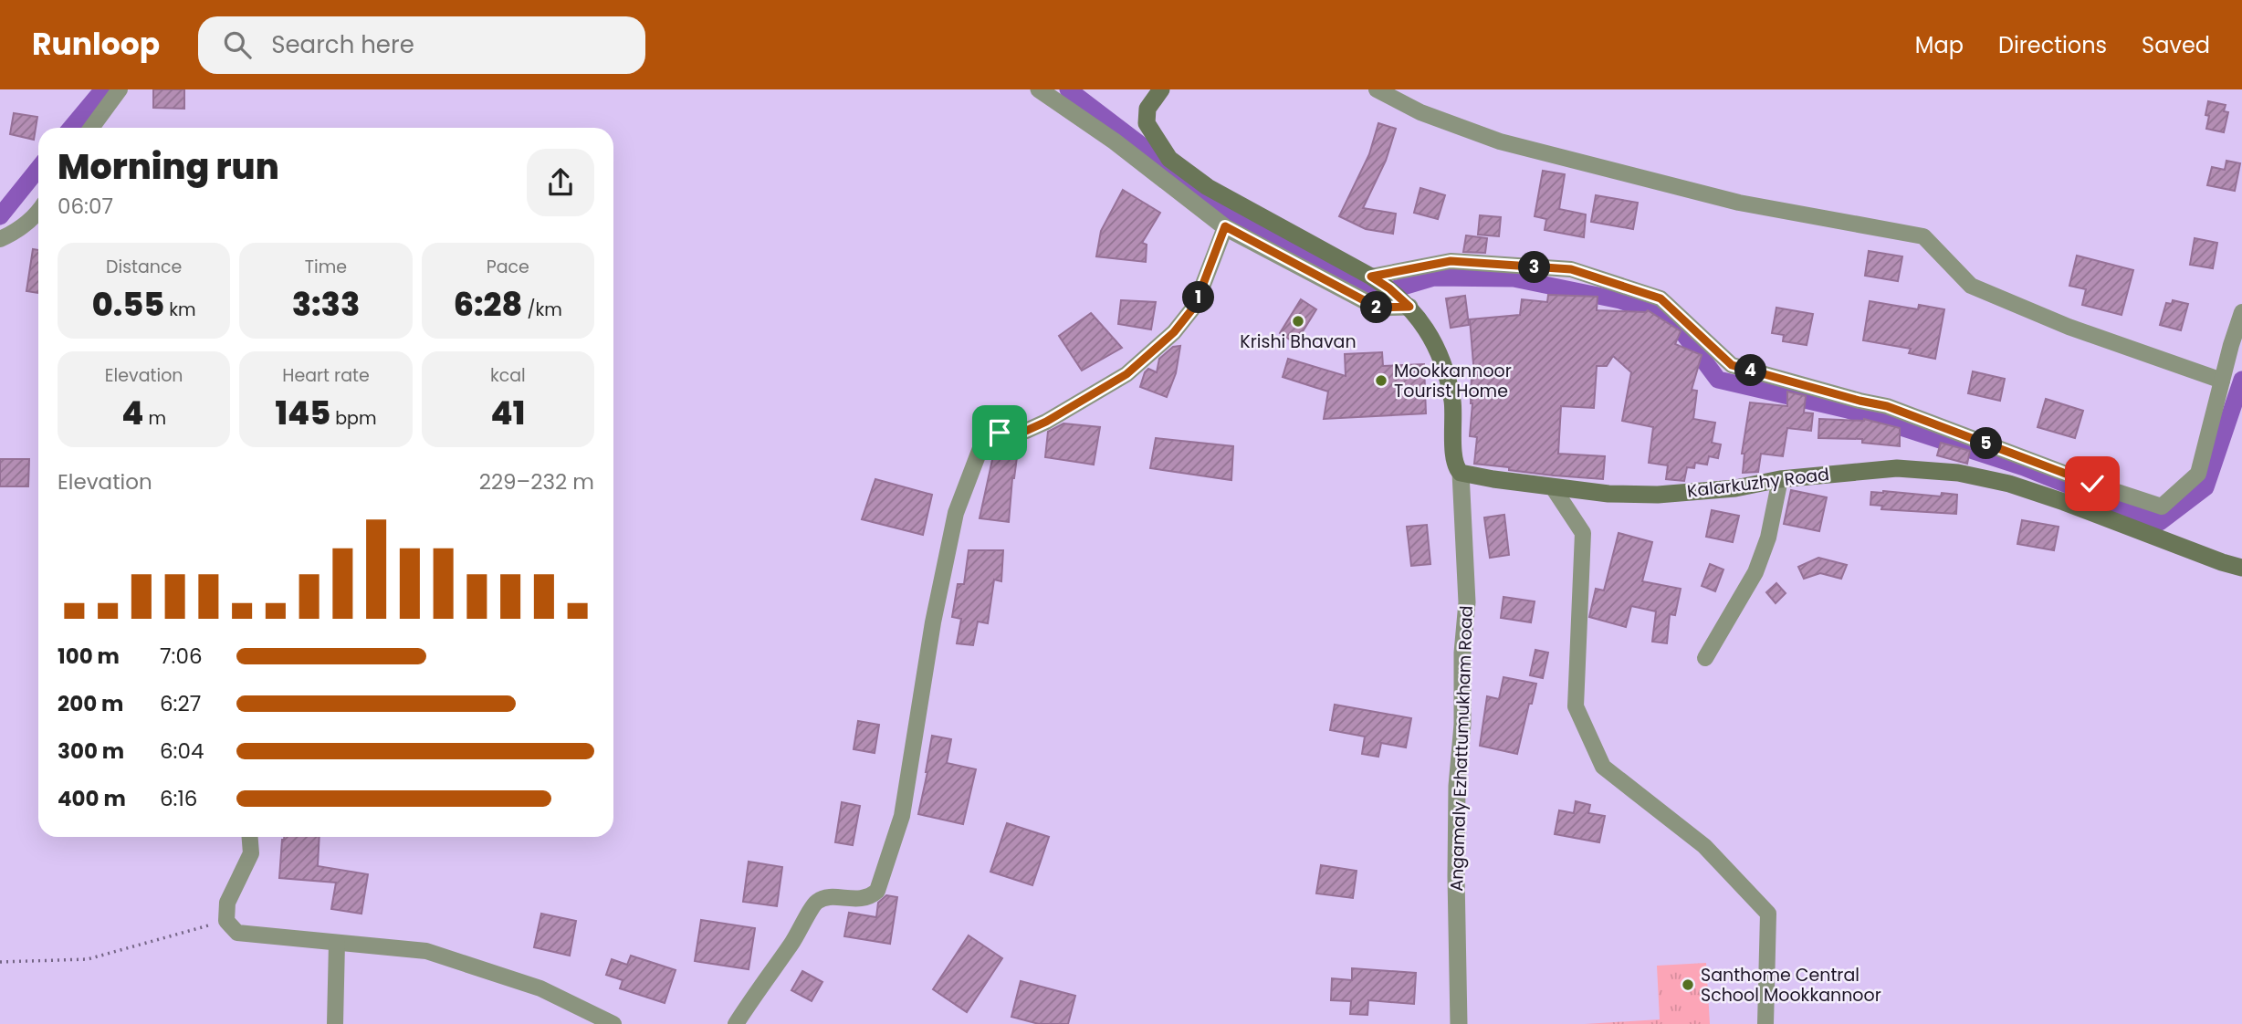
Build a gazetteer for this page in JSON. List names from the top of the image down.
{
  "streets": {
    "main road": ["Kalarkuzhy Road"],
    "street": ["Angamaly Ezhattumukham Road"]
  },
  "crossings": [
    ["Kalarkuzhy Road", "Angamaly Ezhattumukham Road"]
  ],
  "places": ["Krishi Bhavan", "Mookkannoor Tourist Home", "Santhome Central School Mookkannoor"],
  "page": {
    "header": "Runloop",
    "search": "Search here",
    "nav": ["Map", "Directions", "Saved"],
    "heading": ["Morning run", "06:07"],
    "stats": [
      ["Distance", "0.55 km"],
      ["Time", "3:33"],
      ["Pace", "6:28 /km"],
      ["Elevation", "4 m"],
      ["Heart rate", "145 bpm"],
      ["kcal", "41"]
    ],
    "pins": [
      "3",
      "1",
      "2",
      "4",
      "5"
    ],
    "chart": ["Elevation", "229–232 m"],
    "list": [
      {
        "name": "100 m",
        "note": "7:06"
      },
      {
        "name": "200 m",
        "note": "6:27"
      },
      {
        "name": "300 m",
        "note": "6:04"
      },
      {
        "name": "400 m",
        "note": "6:16"
      }
    ]
  }
}
